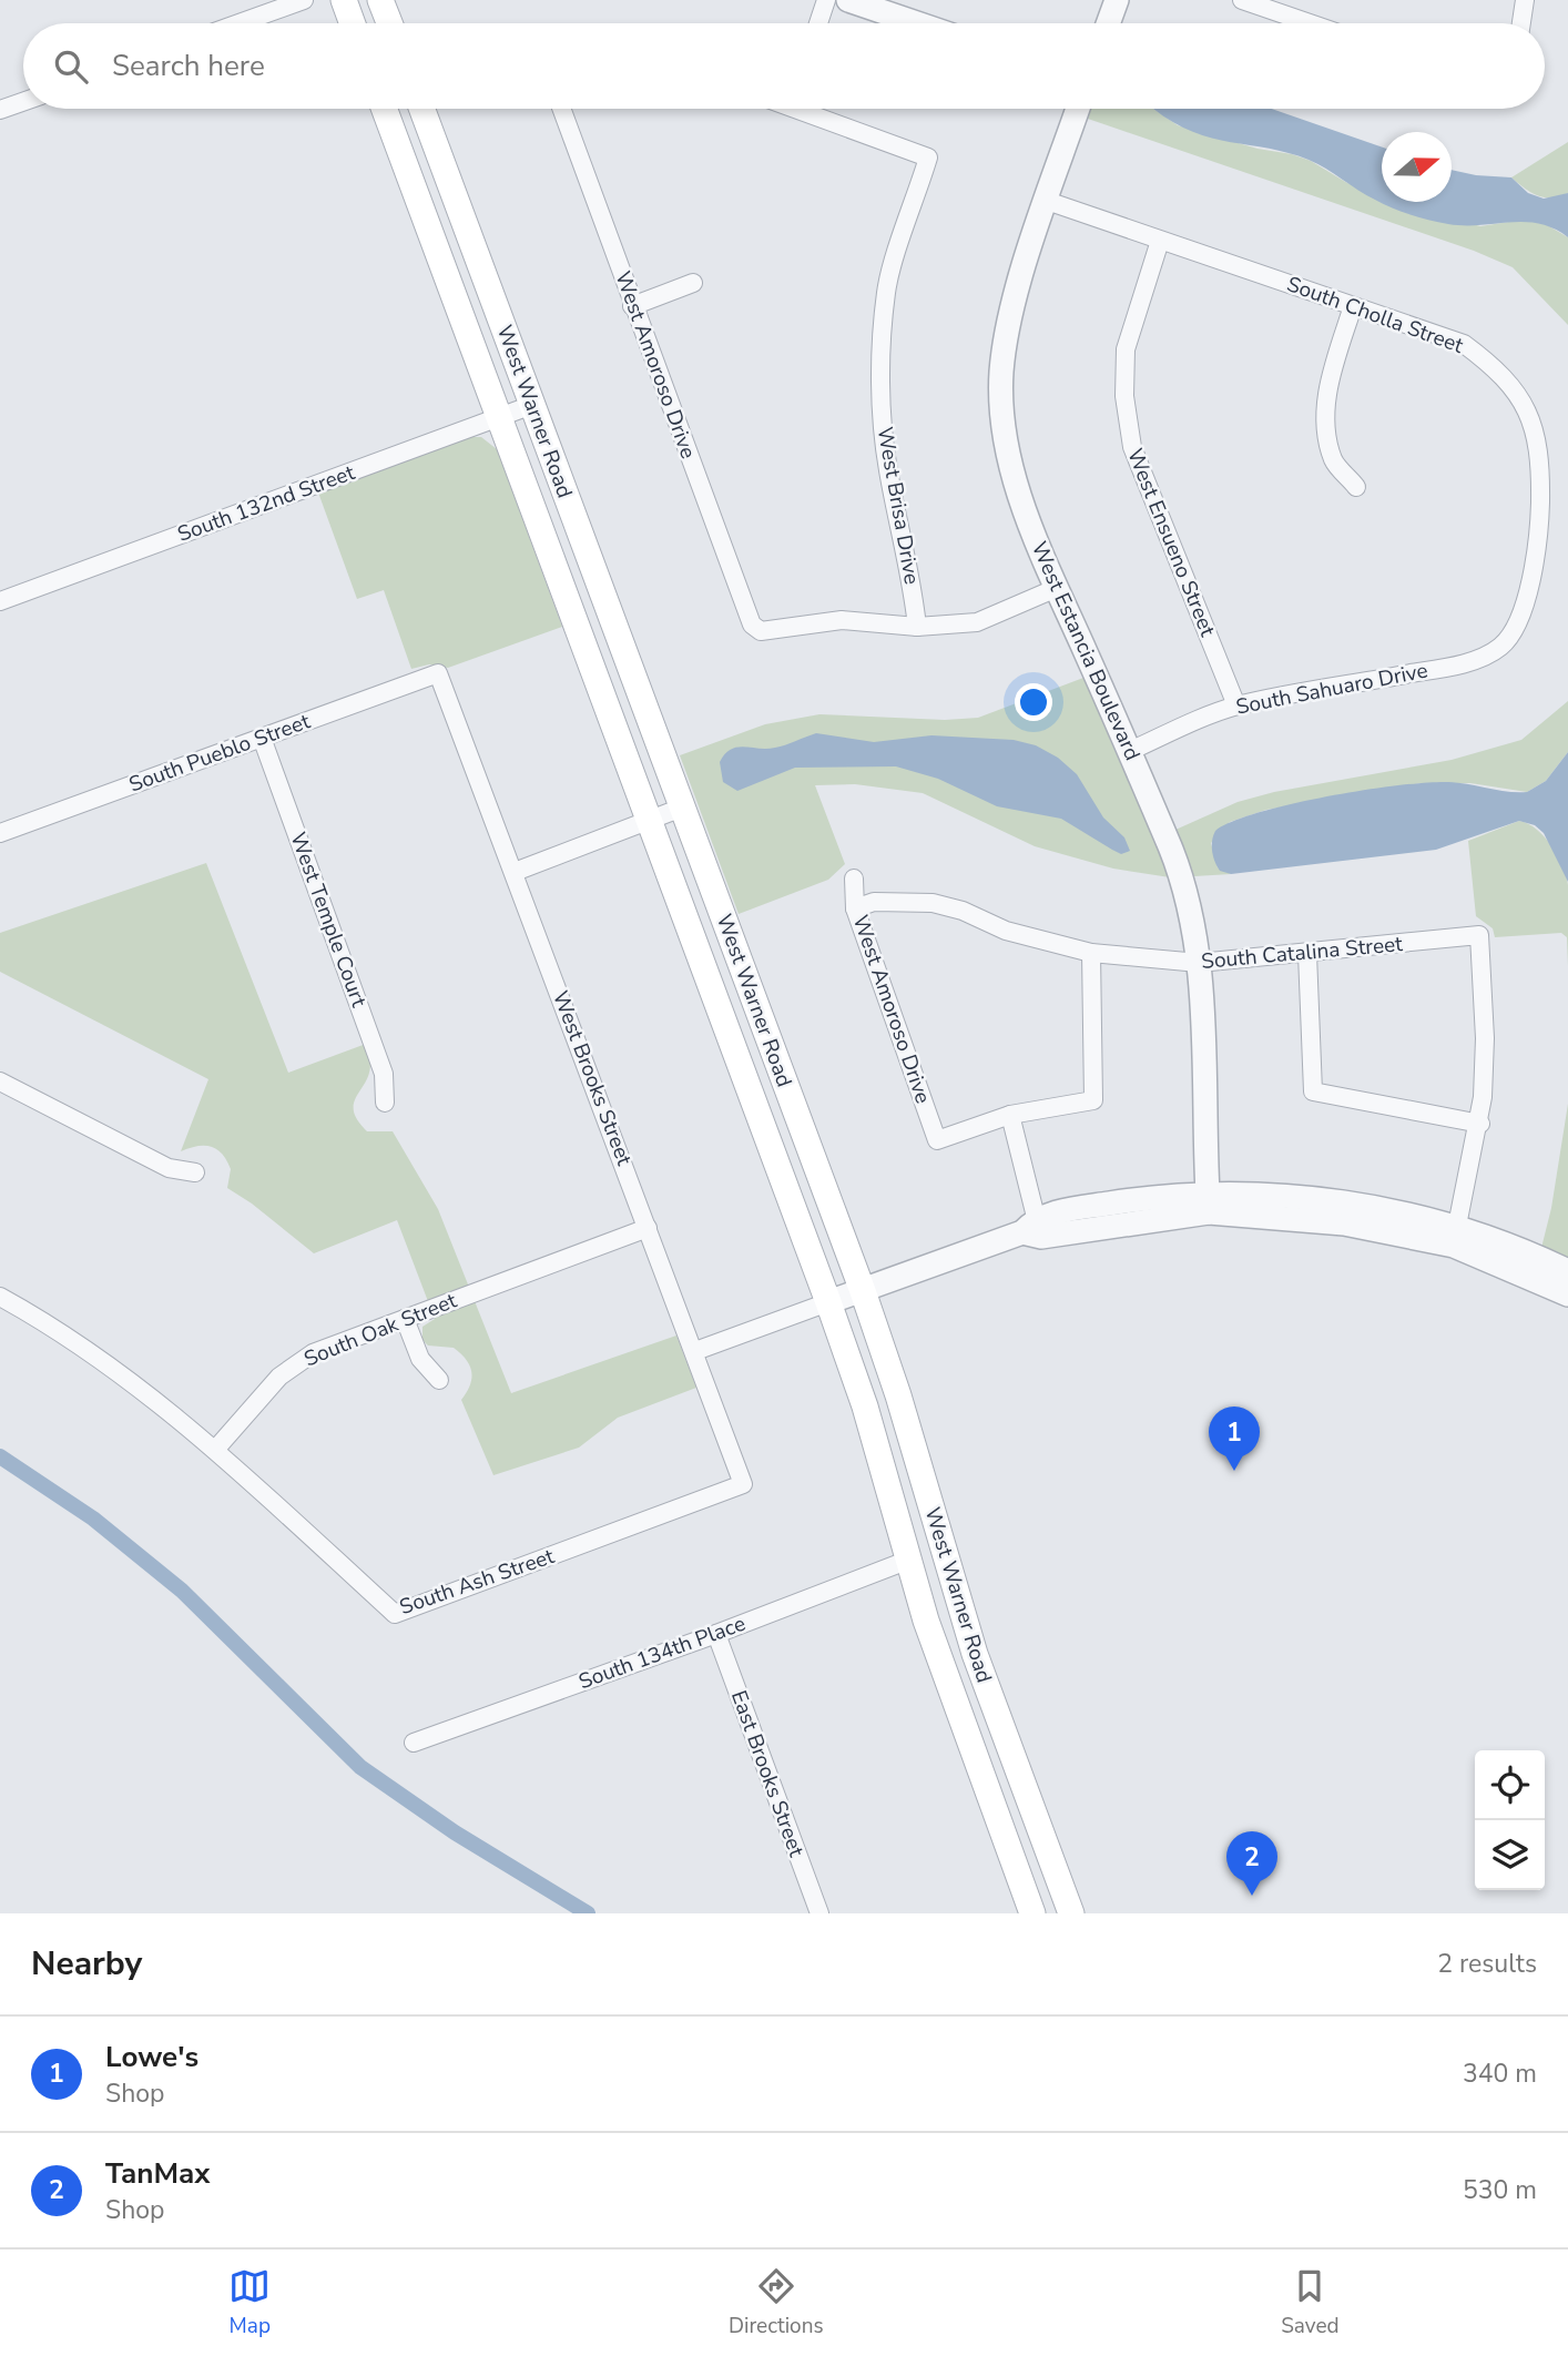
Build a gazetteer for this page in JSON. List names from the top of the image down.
{
  "streets": {
    "main road": ["West Warner Road"],
    "street": [
      "South Cholla Street",
      "West Amoroso Drive",
      "South 132nd Street",
      "West Brisa Drive",
      "West Ensueno Street",
      "West Estancia Boulevard",
      "South Sahuaro Drive",
      "South Pueblo Street",
      "West Temple Court",
      "South Catalina Street",
      "West Brooks Street",
      "South Oak Street",
      "South Ash Street",
      "South 134th Place",
      "East Brooks Street"
    ]
  },
  "crossings": [
    ["South Cholla Street", "West Ensueno Street"],
    ["South Cholla Street", "West Estancia Boulevard"],
    ["South Cholla Street", "South Sahuaro Drive"],
    ["West Amoroso Drive", "West Brisa Drive"],
    ["West Amoroso Drive", "South Catalina Street"],
    ["West Warner Road", "South 132nd Street"],
    ["West Warner Road", "South 134th Place"],
    ["West Ensueno Street", "South Sahuaro Drive"],
    ["West Estancia Boulevard", "South Sahuaro Drive"],
    ["West Estancia Boulevard", "South Catalina Street"],
    ["South Pueblo Street", "West Temple Court"],
    ["South Pueblo Street", "West Brooks Street"],
    ["West Brooks Street", "South Oak Street"],
    ["West Brooks Street", "South Ash Street"],
    ["South Oak Street", "South Ash Street"],
    ["South 134th Place", "East Brooks Street"]
  ],
  "north": "right",
  "page": {
    "search": "Search here",
    "pins": ["1", "2"],
    "heading": ["Nearby", "2 results"],
    "list": [
      {
        "mark": "1",
        "name": "Lowe's",
        "note": "Shop",
        "value": "340 m"
      },
      {
        "mark": "2",
        "name": "TanMax",
        "note": "Shop",
        "value": "530 m"
      }
    ],
    "nav": ["Map", "Directions", "Saved"]
  }
}
